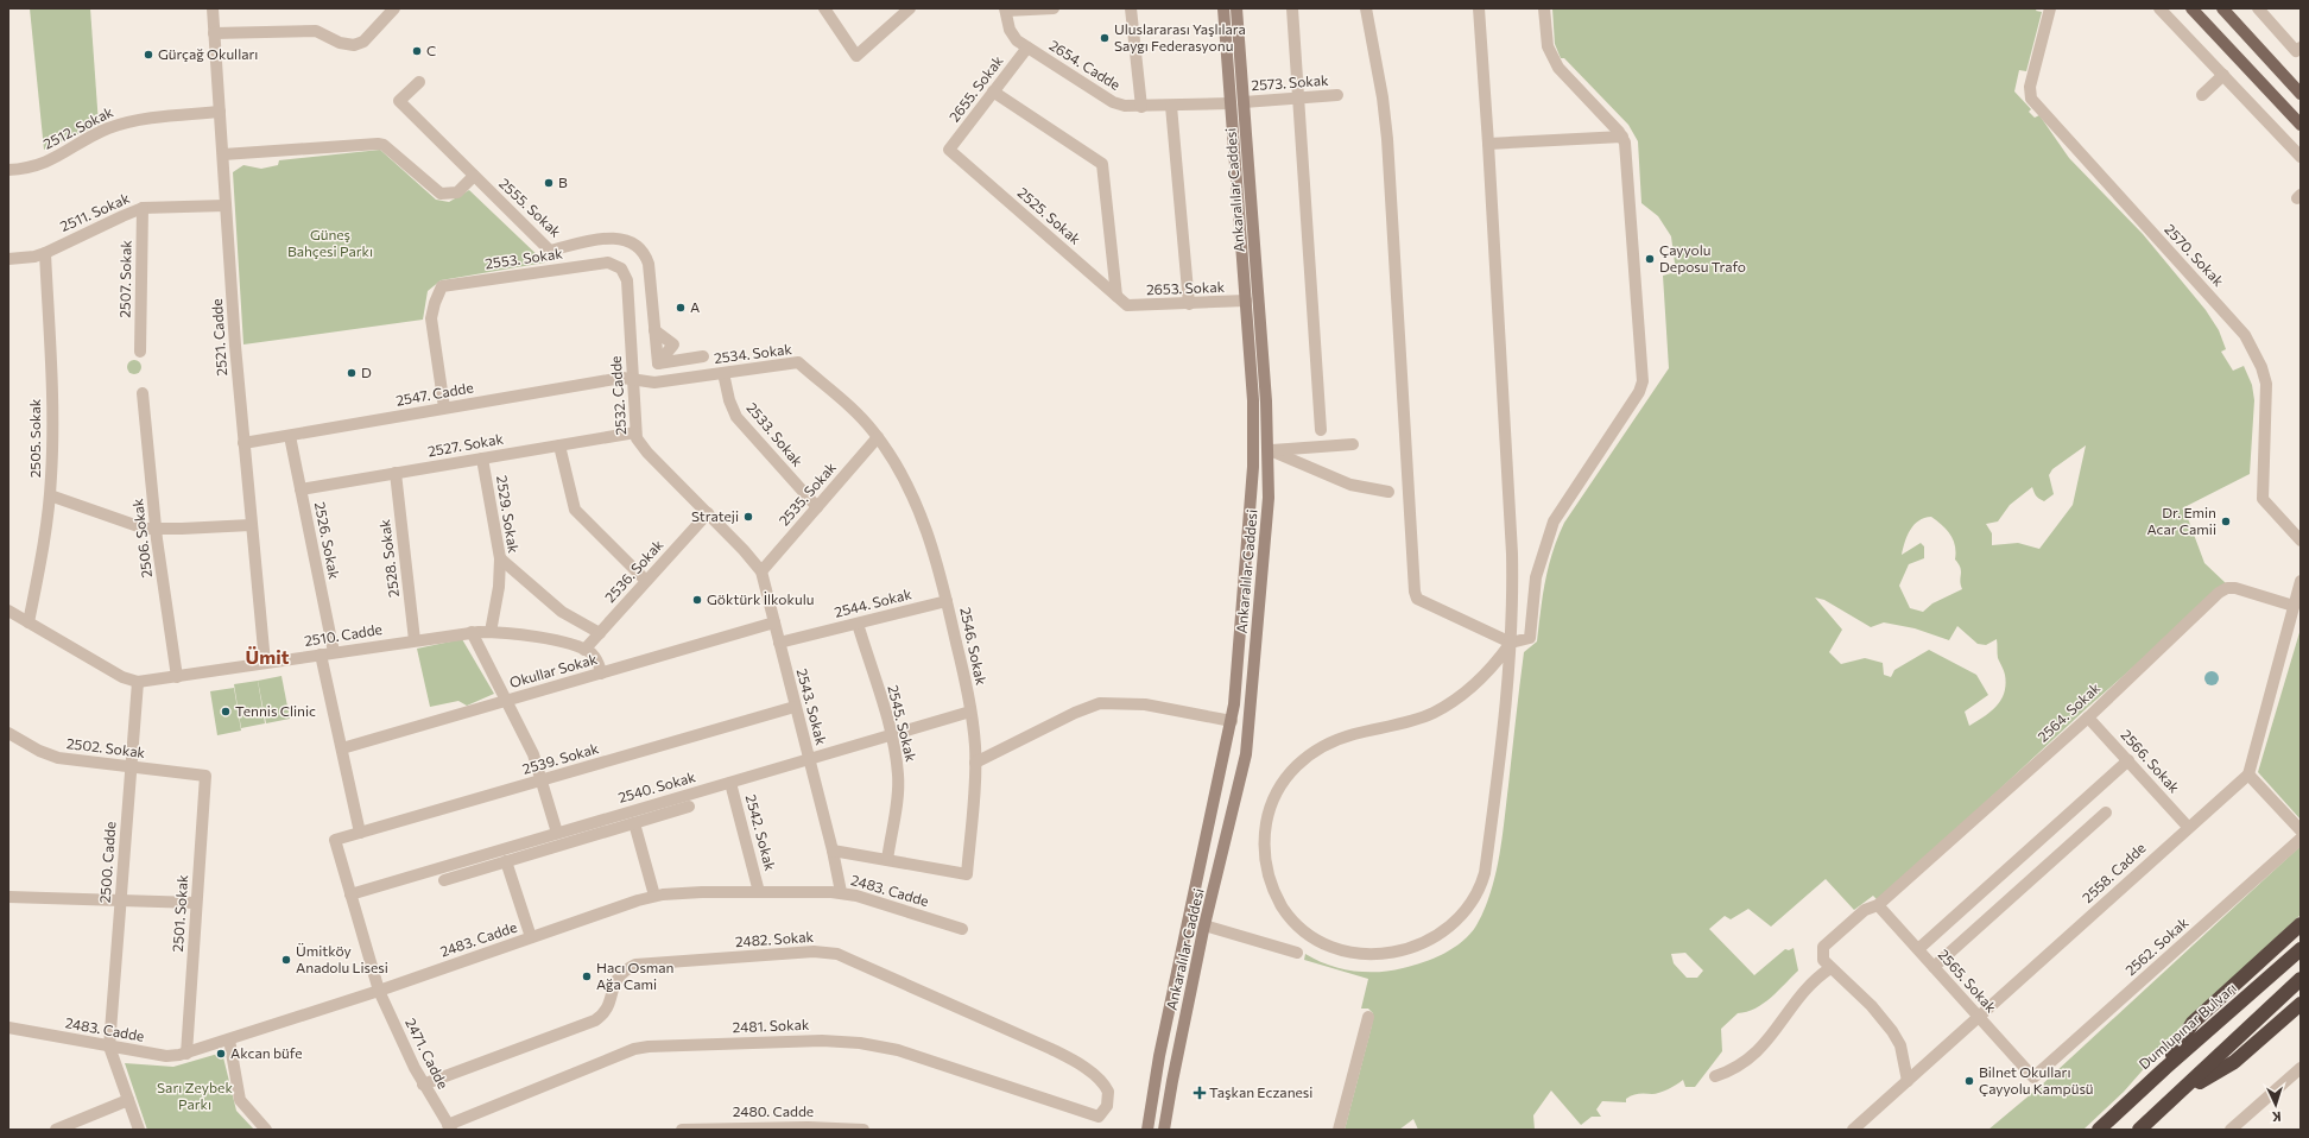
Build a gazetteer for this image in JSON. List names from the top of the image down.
{
  "streets": {
    "highway": ["Dumlupınar Bulvarı"],
    "main road": ["Ankaralılar Caddesi"],
    "street": [
      "2654. Cadde",
      "2573. Sokak",
      "2655. Sokak",
      "2512. Sokak",
      "2555. Sokak",
      "2511. Sokak",
      "2525. Sokak",
      "2570. Sokak",
      "2553. Sokak",
      "2507. Sokak",
      "2653. Sokak",
      "2521. Cadde",
      "2534. Sokak",
      "2547. Cadde",
      "2532. Cadde",
      "2533. Sokak",
      "2505. Sokak",
      "2527. Sokak",
      "2535. Sokak",
      "2529. Sokak",
      "2506. Sokak",
      "2526. Sokak",
      "2528. Sokak",
      "2536. Sokak",
      "2544. Sokak",
      "2510. Cadde",
      "2546. Sokak",
      "Okullar Sokak",
      "2543. Sokak",
      "2564. Sokak",
      "2545. Sokak",
      "2502. Sokak",
      "2539. Sokak",
      "2566. Sokak",
      "2540. Sokak",
      "2542. Sokak",
      "2500. Cadde",
      "2558. Cadde",
      "2483. Cadde",
      "2501. Sokak",
      "2482. Sokak",
      "2562. Sokak",
      "2565. Sokak",
      "2481. Sokak",
      "2471. Cadde",
      "2480. Cadde"
    ]
  },
  "crossings": [
    ["2654. Cadde", "2655. Sokak"],
    ["2654. Cadde", "Ankaralılar Caddesi"],
    ["2573. Sokak", "Ankaralılar Caddesi"],
    ["2655. Sokak", "2525. Sokak"],
    ["2512. Sokak", "2521. Cadde"],
    ["Ankaralılar Caddesi", "2653. Sokak"],
    ["2511. Sokak", "2507. Sokak"],
    ["2511. Sokak", "2521. Cadde"],
    ["2511. Sokak", "2505. Sokak"],
    ["2525. Sokak", "2653. Sokak"],
    ["2553. Sokak", "2547. Cadde"],
    ["2553. Sokak", "2532. Cadde"],
    ["2521. Cadde", "2547. Cadde"],
    ["2521. Cadde", "2510. Cadde"],
    ["2534. Sokak", "2547. Cadde"],
    ["2534. Sokak", "2532. Cadde"],
    ["2534. Sokak", "2533. Sokak"],
    ["2534. Sokak", "2535. Sokak"],
    ["2534. Sokak", "2546. Sokak"],
    ["2547. Cadde", "2532. Cadde"],
    ["2547. Cadde", "2526. Sokak"],
    ["2532. Cadde", "2527. Sokak"],
    ["2532. Cadde", "2535. Sokak"],
    ["2532. Cadde", "2536. Sokak"],
    ["2532. Cadde", "2543. Sokak"],
    ["2533. Sokak", "2535. Sokak"],
    ["2505. Sokak", "2510. Cadde"],
    ["2527. Sokak", "2529. Sokak"],
    ["2527. Sokak", "2526. Sokak"],
    ["2527. Sokak", "2528. Sokak"],
    ["2535. Sokak", "2546. Sokak"],
    ["2535. Sokak", "2543. Sokak"],
    ["2529. Sokak", "2510. Cadde"],
    ["2506. Sokak", "2510. Cadde"],
    ["2526. Sokak", "2510. Cadde"],
    ["2528. Sokak", "2510. Cadde"],
    ["2536. Sokak", "2510. Cadde"],
    ["2544. Sokak", "2546. Sokak"],
    ["2544. Sokak", "2543. Sokak"],
    ["2544. Sokak", "2545. Sokak"],
    ["2510. Cadde", "2500. Cadde"],
    ["2546. Sokak", "2545. Sokak"],
    ["2546. Sokak", "2540. Sokak"],
    ["Okullar Sokak", "2543. Sokak"],
    ["2543. Sokak", "2539. Sokak"],
    ["2543. Sokak", "2540. Sokak"],
    ["2543. Sokak", "2483. Cadde"],
    ["2564. Sokak", "2566. Sokak"],
    ["2564. Sokak", "2565. Sokak"],
    ["2545. Sokak", "2540. Sokak"],
    ["2502. Sokak", "2500. Cadde"],
    ["2502. Sokak", "2501. Sokak"],
    ["2539. Sokak", "2540. Sokak"],
    ["2566. Sokak", "2558. Cadde"],
    ["2540. Sokak", "2542. Sokak"],
    ["2542. Sokak", "2483. Cadde"],
    ["2500. Cadde", "2483. Cadde"],
    ["2558. Cadde", "2565. Sokak"],
    ["2483. Cadde", "2501. Sokak"],
    ["2483. Cadde", "2471. Cadde"],
    ["2482. Sokak", "2481. Sokak"],
    ["2482. Sokak", "2471. Cadde"],
    ["2562. Sokak", "2565. Sokak"],
    ["2481. Sokak", "2471. Cadde"]
  ],
  "districts": ["Ümit"],
  "parks": ["Güneş Bahçesi Parkı", "Sarı Zeybek Parkı"],
  "places": {
    "other": [
      "Uluslararası Yaşlılara Saygı Federasyonu",
      "C",
      "Gürçağ Okulları",
      "B",
      "Çayyolu Deposu Trafo",
      "A",
      "D",
      "Strateji",
      "Dr. Emin Acar Camii",
      "Göktürk İlkokulu",
      "Tennis Clinic",
      "Ümitköy Anadolu Lisesi",
      "Hacı Osman Ağa Cami",
      "Akcan büfe",
      "Bilnet Okulları Çayyolu Kampüsü"
    ],
    "health": ["Taşkan Eczanesi"]
  },
  "north": "bottom"
}
